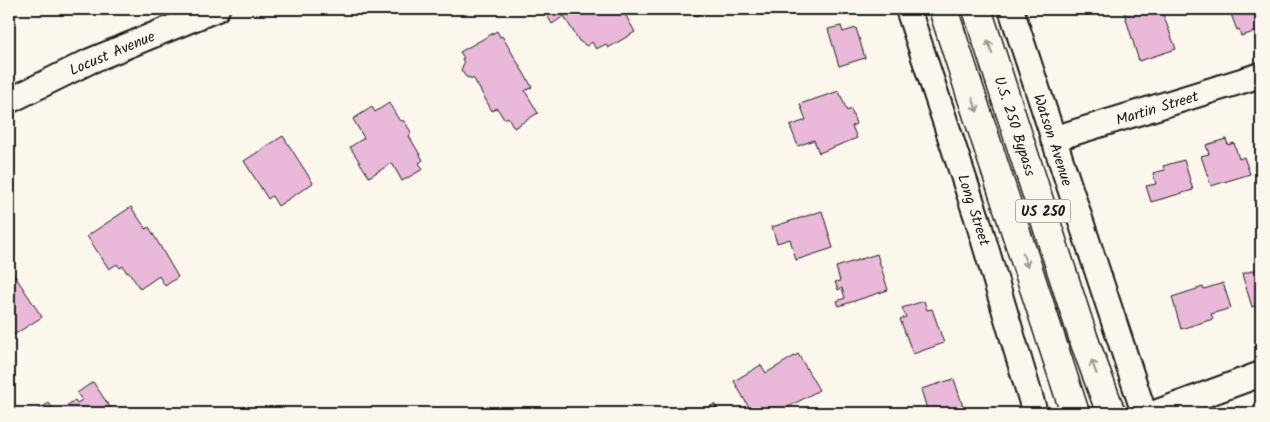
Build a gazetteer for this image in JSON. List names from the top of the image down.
{
  "streets": {
    "highway": ["U.S. 250 Bypass", "US 250"],
    "street": [
      "Locust Avenue",
      "Martin Street",
      "Watson Avenue",
      "Long Street"
    ]
  },
  "crossings": [
    ["Martin Street", "Watson Avenue"]
  ]
}
